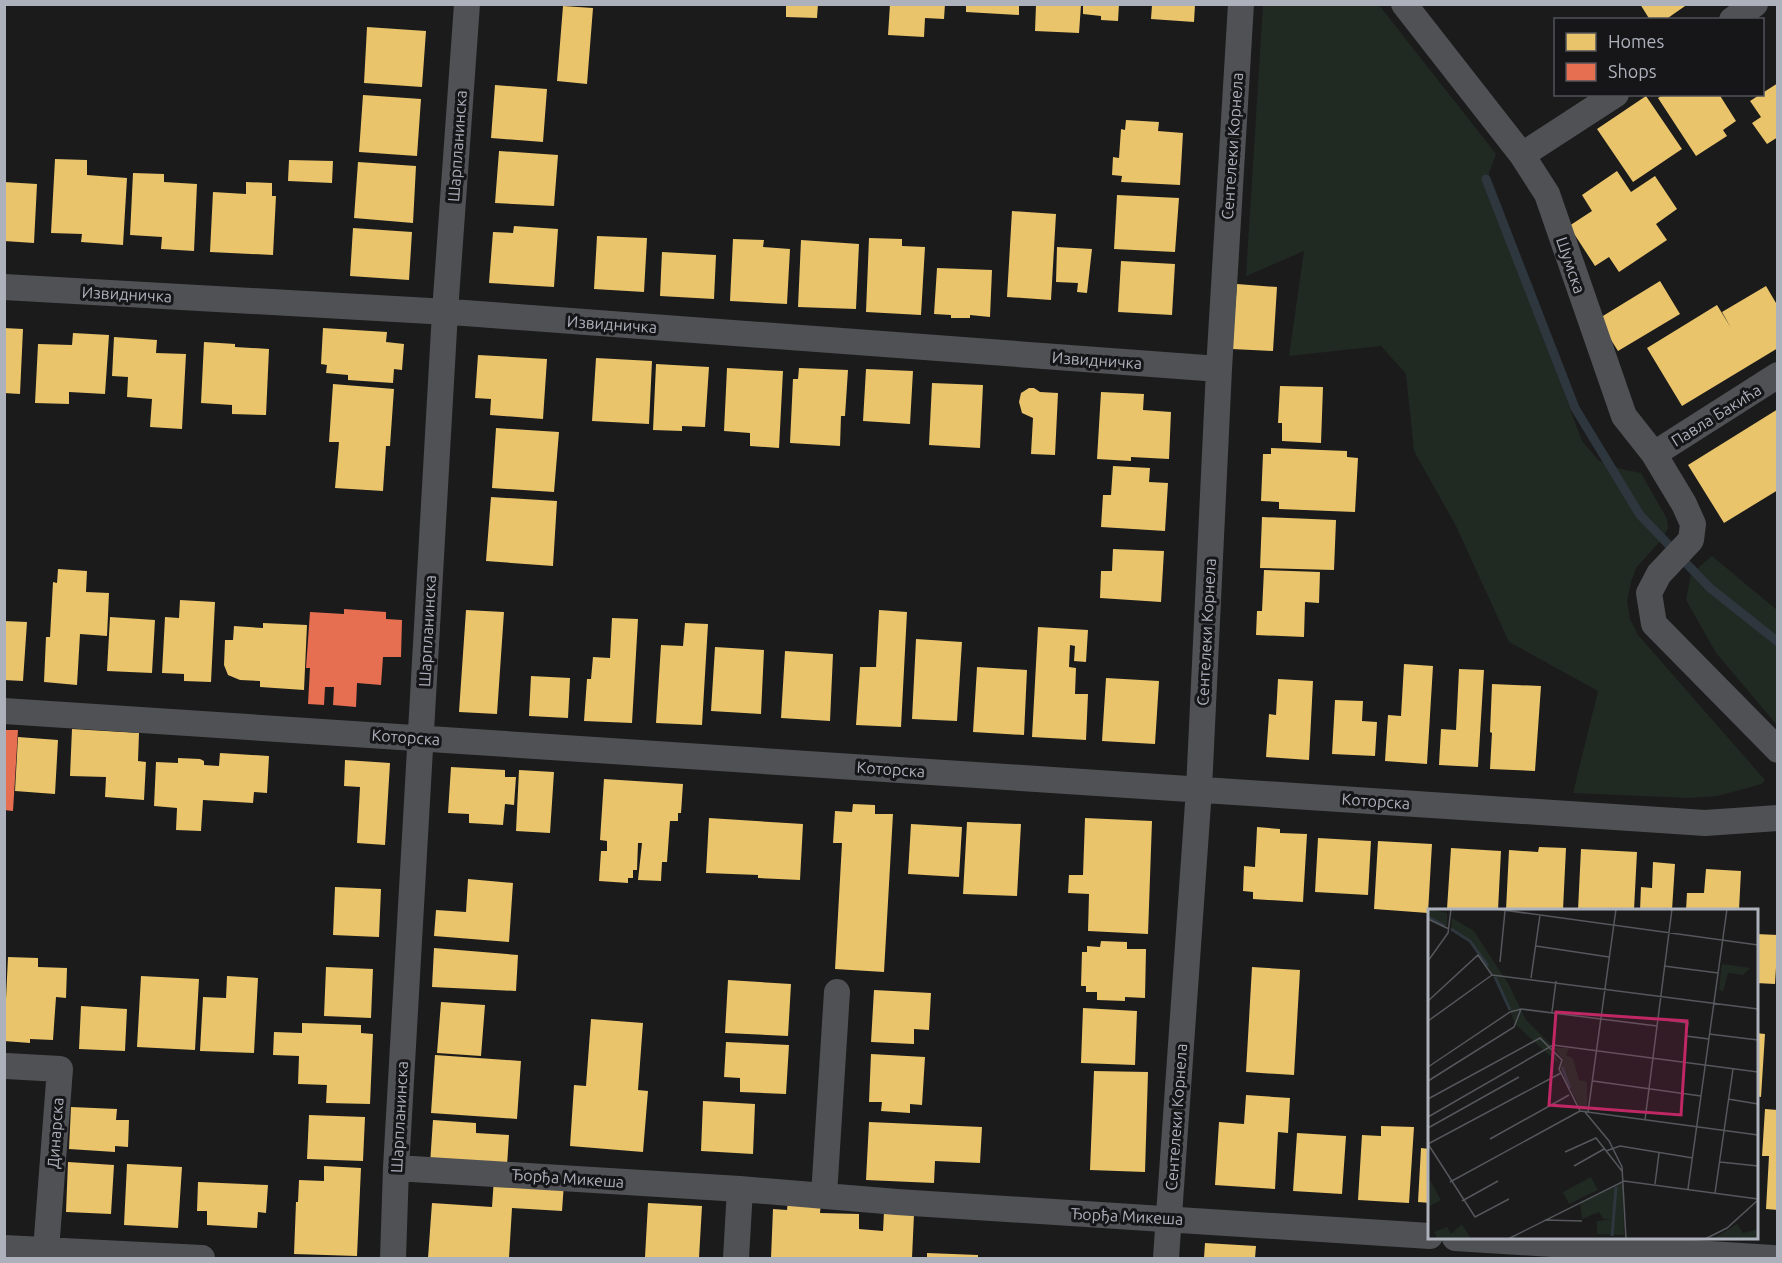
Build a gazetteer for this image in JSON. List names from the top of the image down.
{
  "streets": {
    "street": [
      "Шарпланинска",
      "Сентелеки Корнела",
      "Шумска",
      "Извидничка",
      "Павла Бакића",
      "Которска",
      "Динарска",
      "Ђорђа Микеша"
    ]
  },
  "crossings": [
    ["Шарпланинска", "Извидничка"],
    ["Шарпланинска", "Которска"],
    ["Шарпланинска", "Ђорђа Микеша"],
    ["Сентелеки Корнела", "Извидничка"],
    ["Сентелеки Корнела", "Которска"],
    ["Сентелеки Корнела", "Ђорђа Микеша"],
    ["Шумска", "Павла Бакића"]
  ],
  "legend": ["Homes", "Shops"]
}
